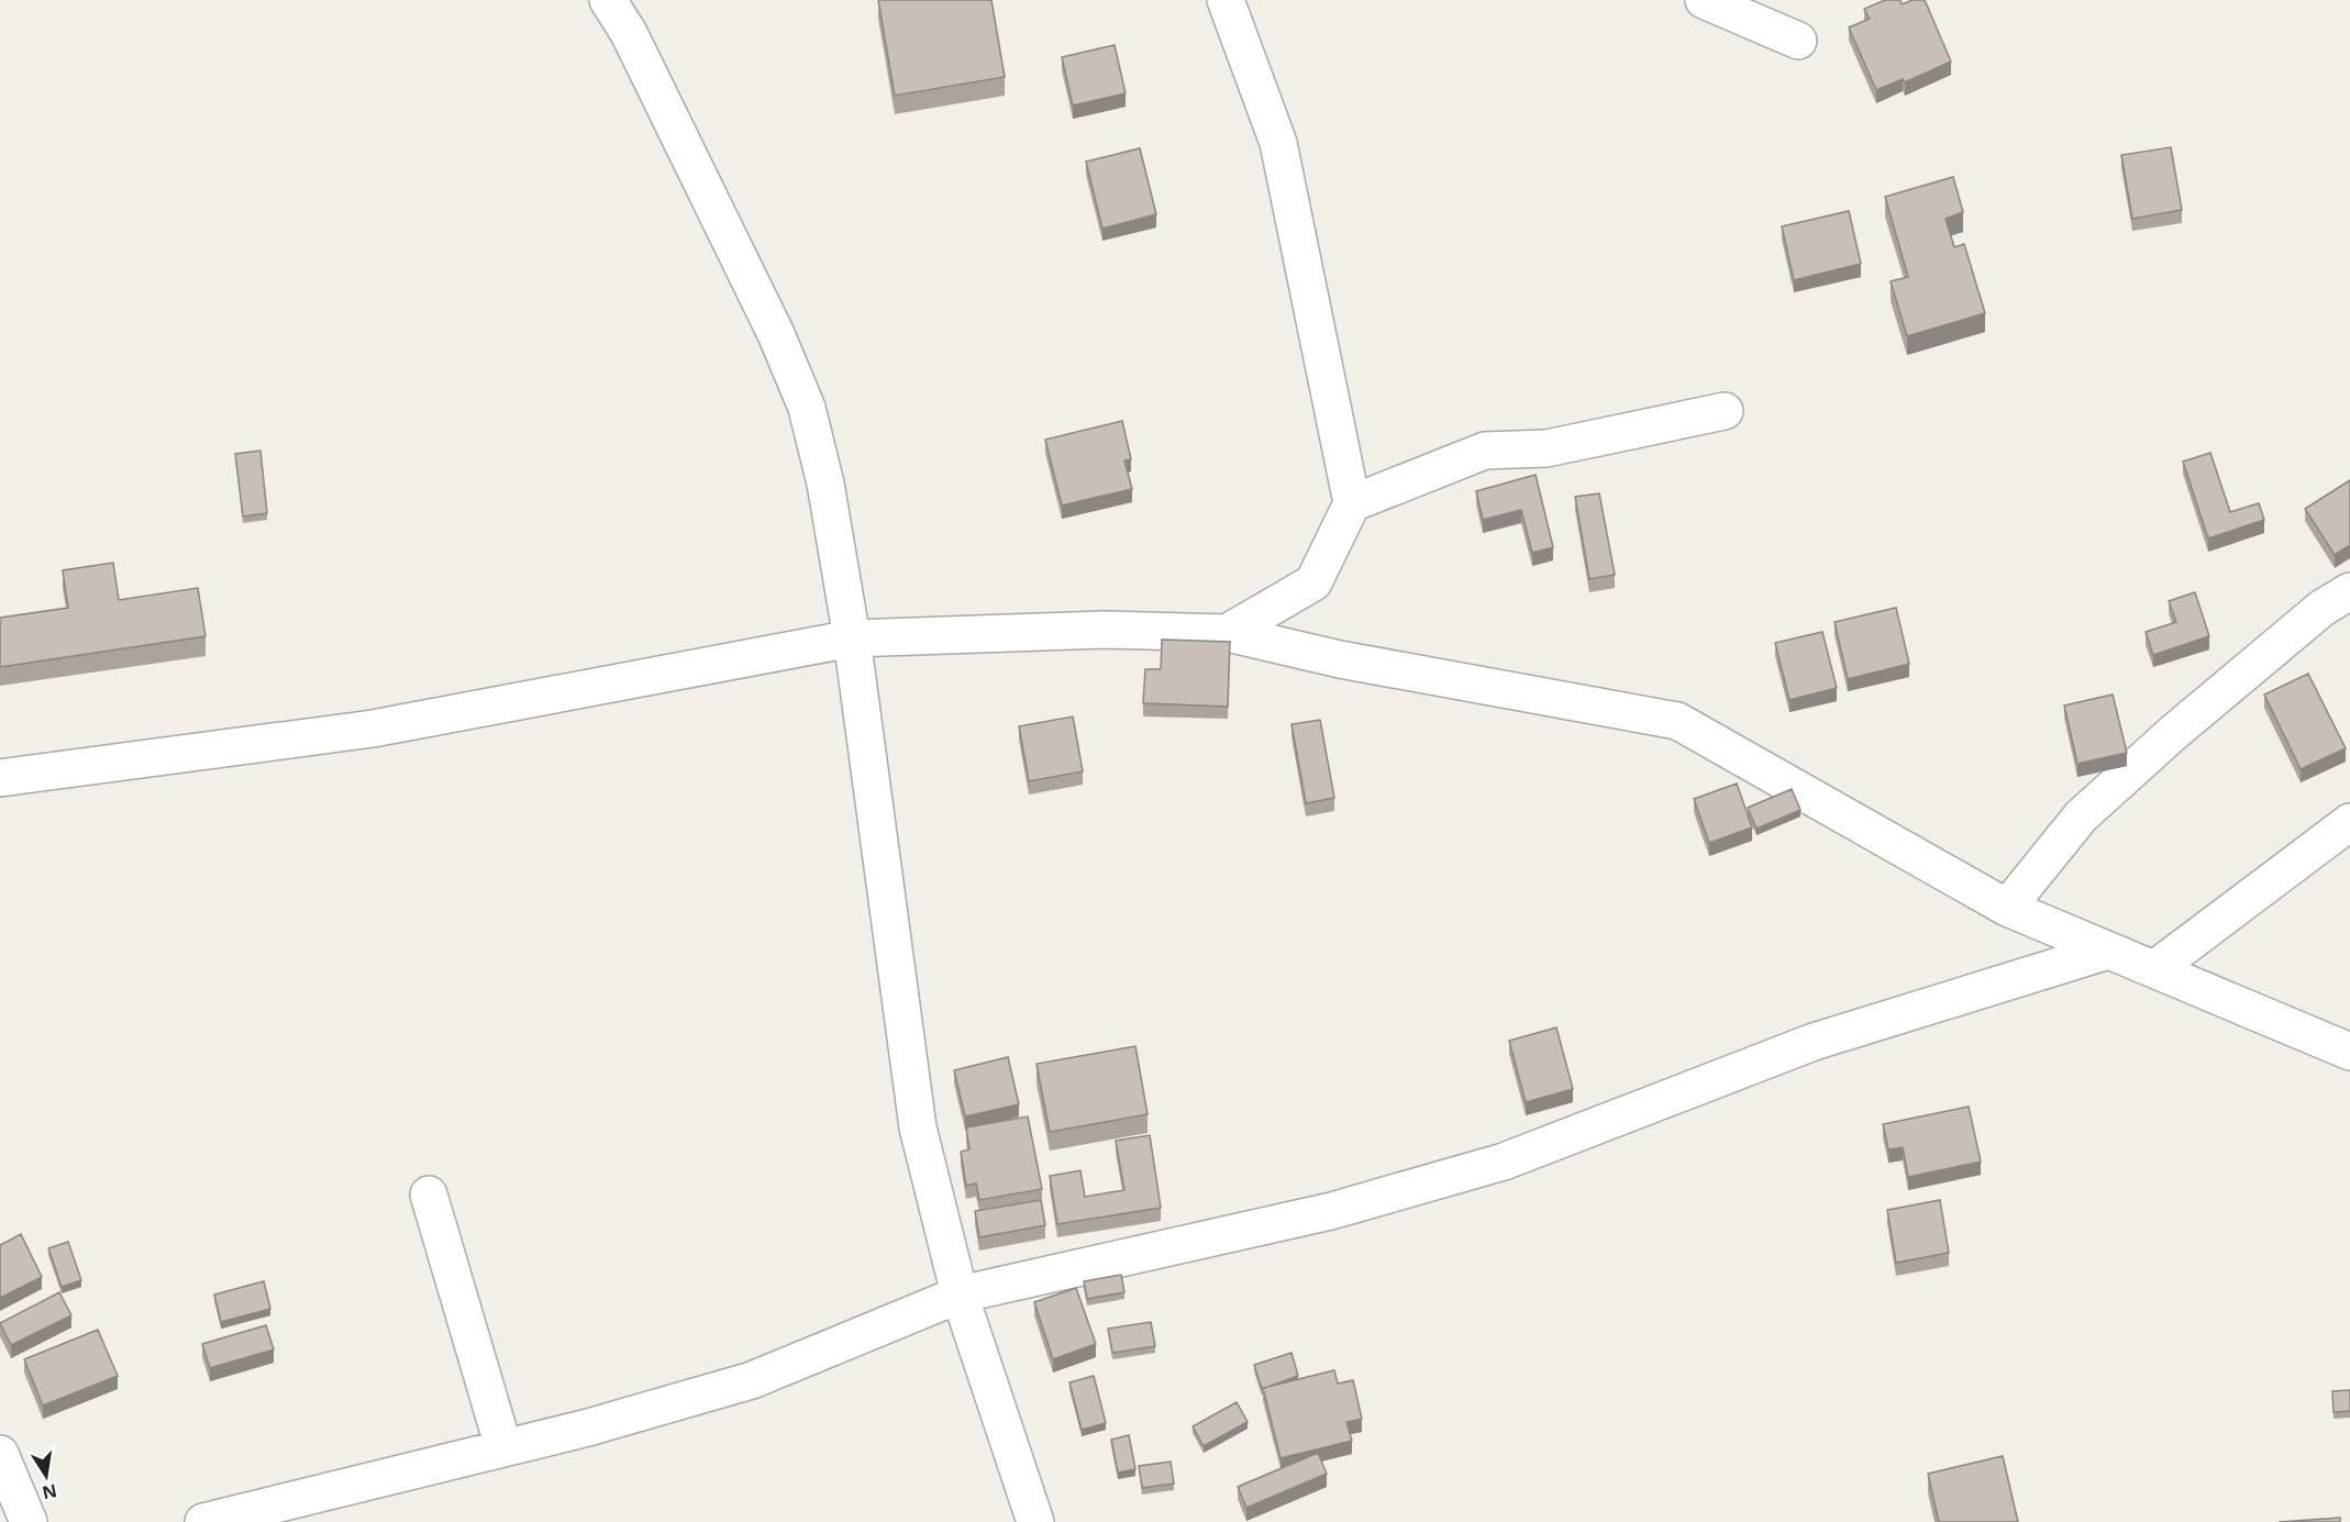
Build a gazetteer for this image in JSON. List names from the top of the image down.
{
  "north": "bottom"
}
